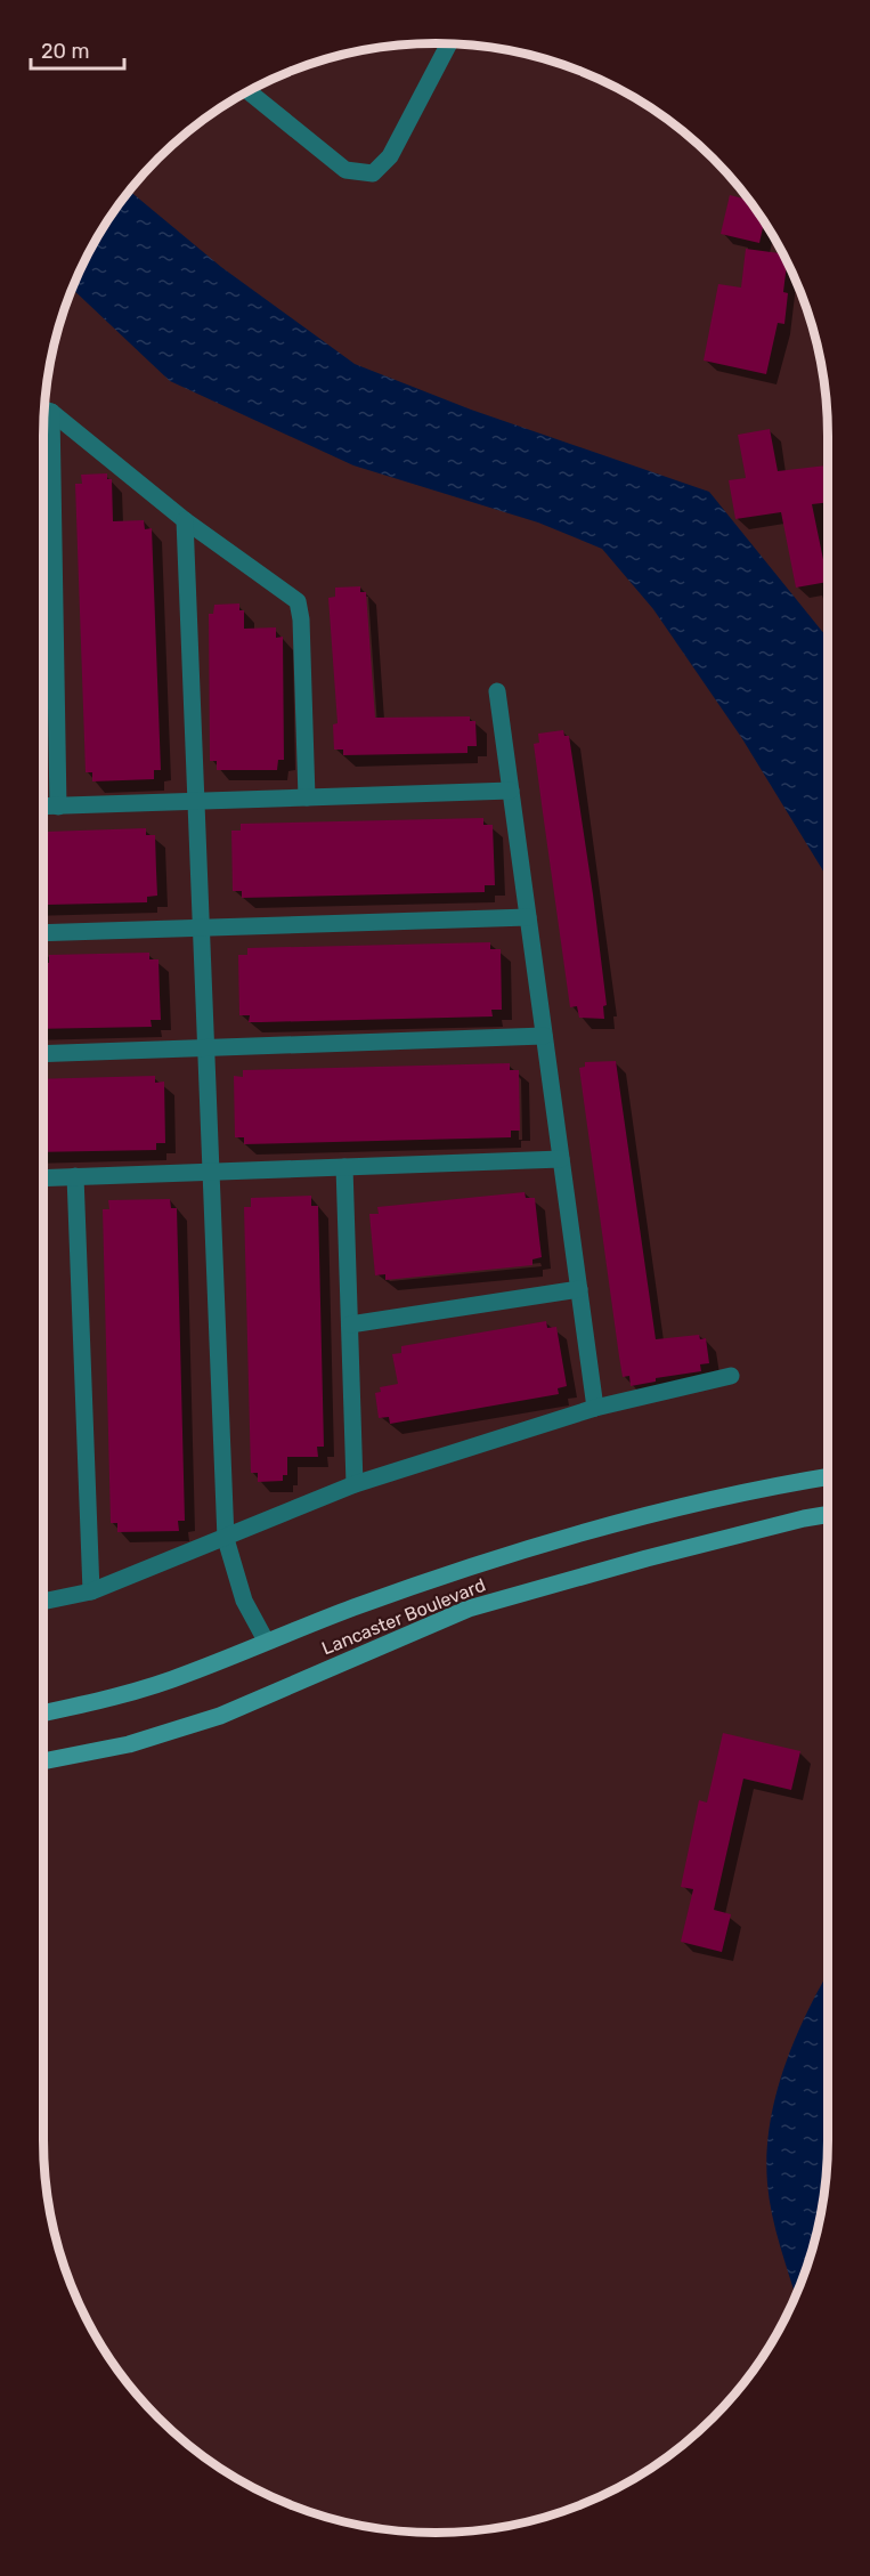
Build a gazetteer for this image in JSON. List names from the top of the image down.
{
  "streets": {
    "main road": ["Lancaster Boulevard"]
  },
  "scale_bar": "20 m"
}
